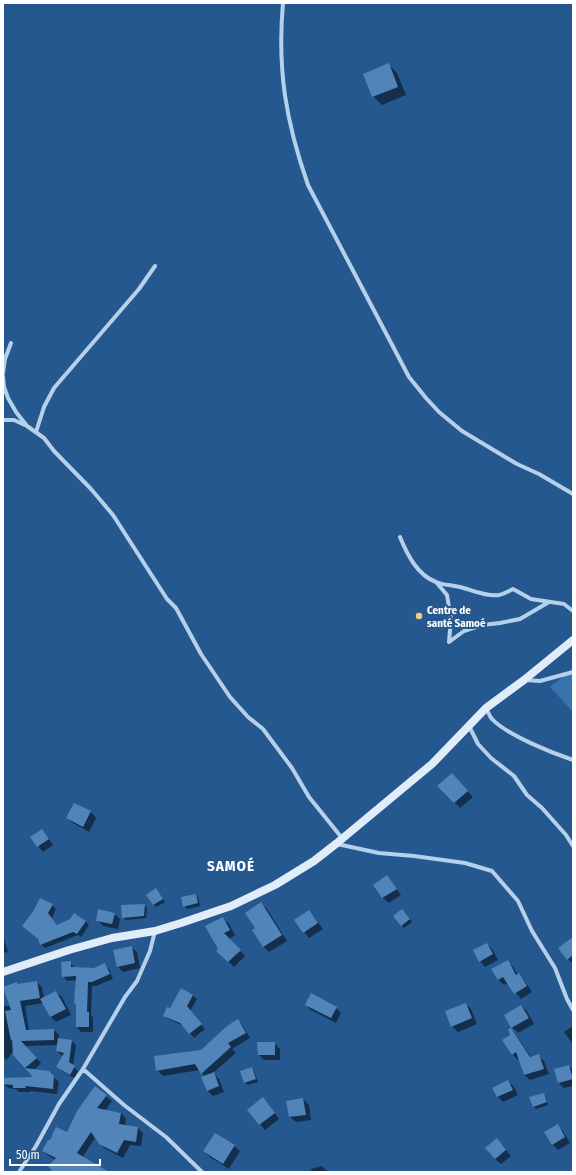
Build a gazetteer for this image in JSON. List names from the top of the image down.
{
  "districts": ["SAMOÉ"],
  "places": ["Centre de santé Samoé"],
  "scale_bar": "50 m"
}
